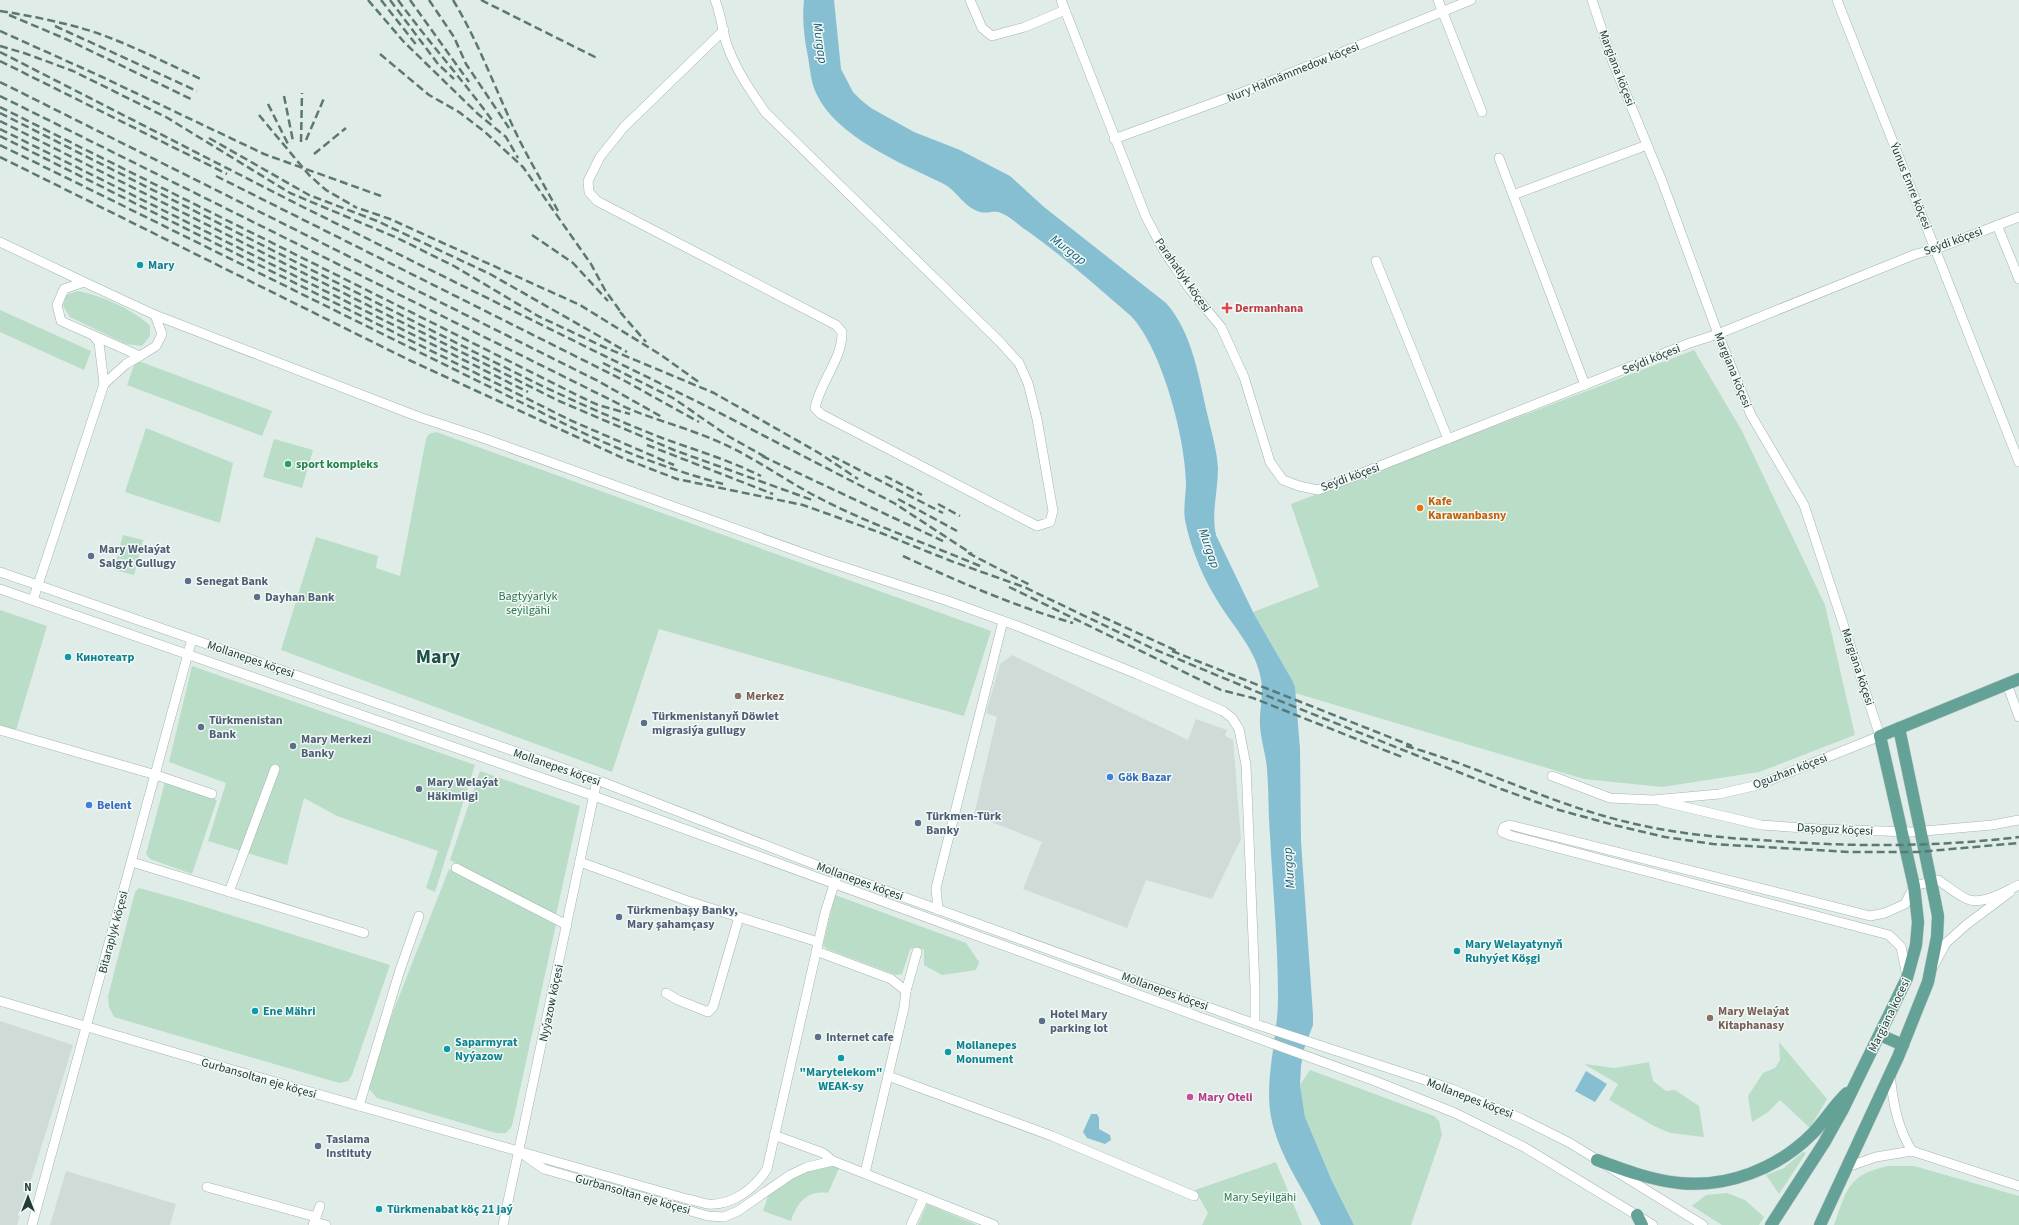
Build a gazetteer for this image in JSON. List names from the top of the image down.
{
  "streets": {
    "main road": ["Oguzhan köçesi", "Margiana kocesi"],
    "street": [
      "Margiana köçesi",
      "Nury Halmämmedow köçesi",
      "Ýunus Emre köçesi",
      "Seýdi köçesi",
      "Parahatlyk köçesi",
      "Mollanepes köçesi",
      "Daşoguz köçesi",
      "Bitaraplyk köçesi",
      "Nyýazow köçesi",
      "Gurbansoltan eje köçesi"
    ]
  },
  "crossings": [
    ["Margiana köçesi", "Seýdi köçesi"],
    ["Margiana köçesi", "Oguzhan köçesi"],
    ["Margiana köçesi", "Margiana kocesi"],
    ["Nury Halmämmedow köçesi", "Parahatlyk köçesi"],
    ["Ýunus Emre köçesi", "Seýdi köçesi"],
    ["Seýdi köçesi", "Parahatlyk köçesi"],
    ["Mollanepes köçesi", "Bitaraplyk köçesi"],
    ["Mollanepes köçesi", "Nyýazow köçesi"],
    ["Mollanepes köçesi", "Gurbansoltan eje köçesi"],
    ["Oguzhan köçesi", "Daşoguz köçesi"],
    ["Oguzhan köçesi", "Margiana kocesi"],
    ["Daşoguz köçesi", "Margiana kocesi"],
    ["Bitaraplyk köçesi", "Gurbansoltan eje köçesi"],
    ["Nyýazow köçesi", "Gurbansoltan eje köçesi"]
  ],
  "districts": ["Mary"],
  "water": ["Murgap"],
  "parks": ["Bagtyýarlyk seýilgähi", "Mary Seýilgähi"],
  "places": {
    "other": [
      "Mary",
      "sport kompleks",
      "Kafe Karawanbasny",
      "Mary Welaýat Salgyt Gullugy",
      "Senegat Bank",
      "Dayhan Bank",
      "Кинотеатр",
      "Merkez",
      "Türkmenistanyň Döwlet migrasiýa gullugy",
      "Türkmenistan Bank",
      "Mary Merkezi Banky",
      "Gök Bazar",
      "Mary Welaýat Häkimligi",
      "Belent",
      "Türkmen-Türk Banky",
      "Türkmenbaşy Banky, Mary şahamçasy",
      "Mary Welayatynyň Ruhyýet Köşgi",
      "Ene Mähri",
      "Mary Welaýat Kitaphanasy",
      "Hotel Mary parking lot",
      "Internet cafe",
      "Saparmyrat Nyýazow",
      "Mollanepes Monument",
      "\"Marytelekom\" WEAK-sy",
      "Mary Oteli",
      "Taslama Instituty",
      "Türkmenabat köç 21 jaý"
    ],
    "health": ["Dermanhana"]
  },
  "north": "top"
}
